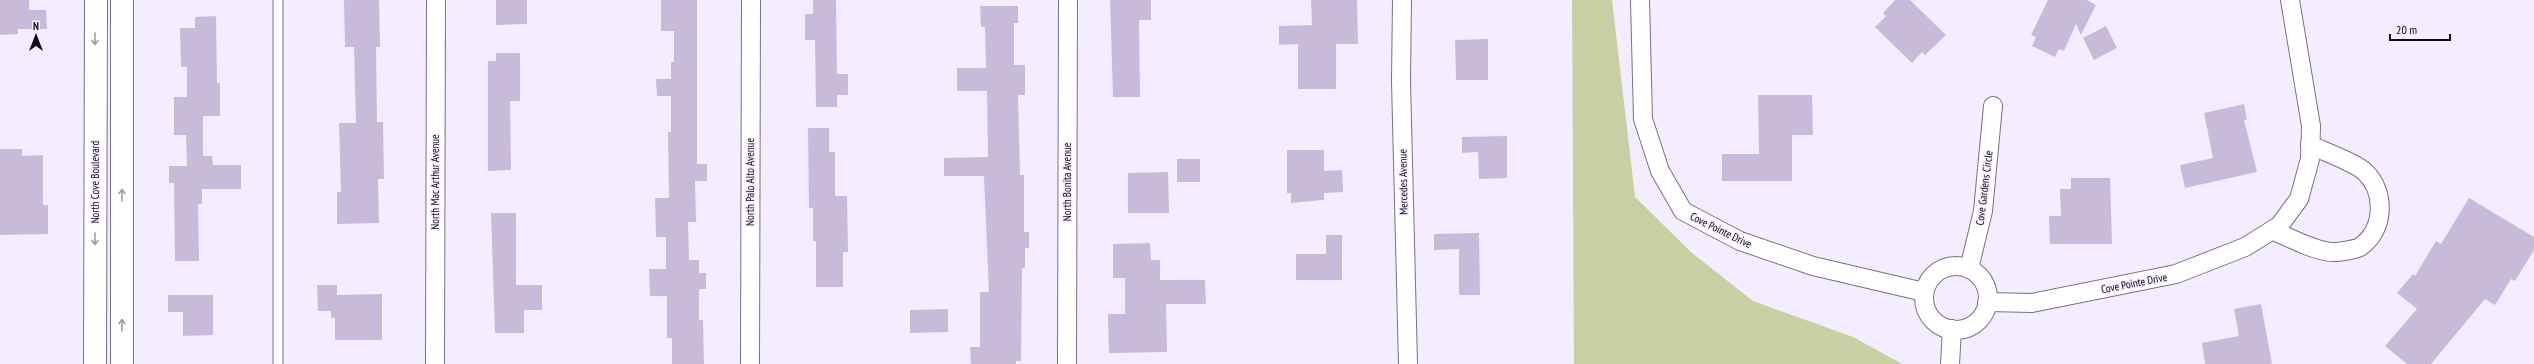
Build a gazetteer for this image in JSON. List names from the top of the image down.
{
  "streets": {
    "street": [
      "North Cove Boulevard",
      "North Mac Arthur Avenue",
      "North Palo Alto Avenue",
      "North Bonita Avenue",
      "Mercedes Avenue",
      "Cove Gardens Circle",
      "Cove Pointe Drive"
    ]
  },
  "crossings": [
    ["Cove Gardens Circle", "Cove Pointe Drive"]
  ],
  "scale_bar": "20 m",
  "north": "top"
}
